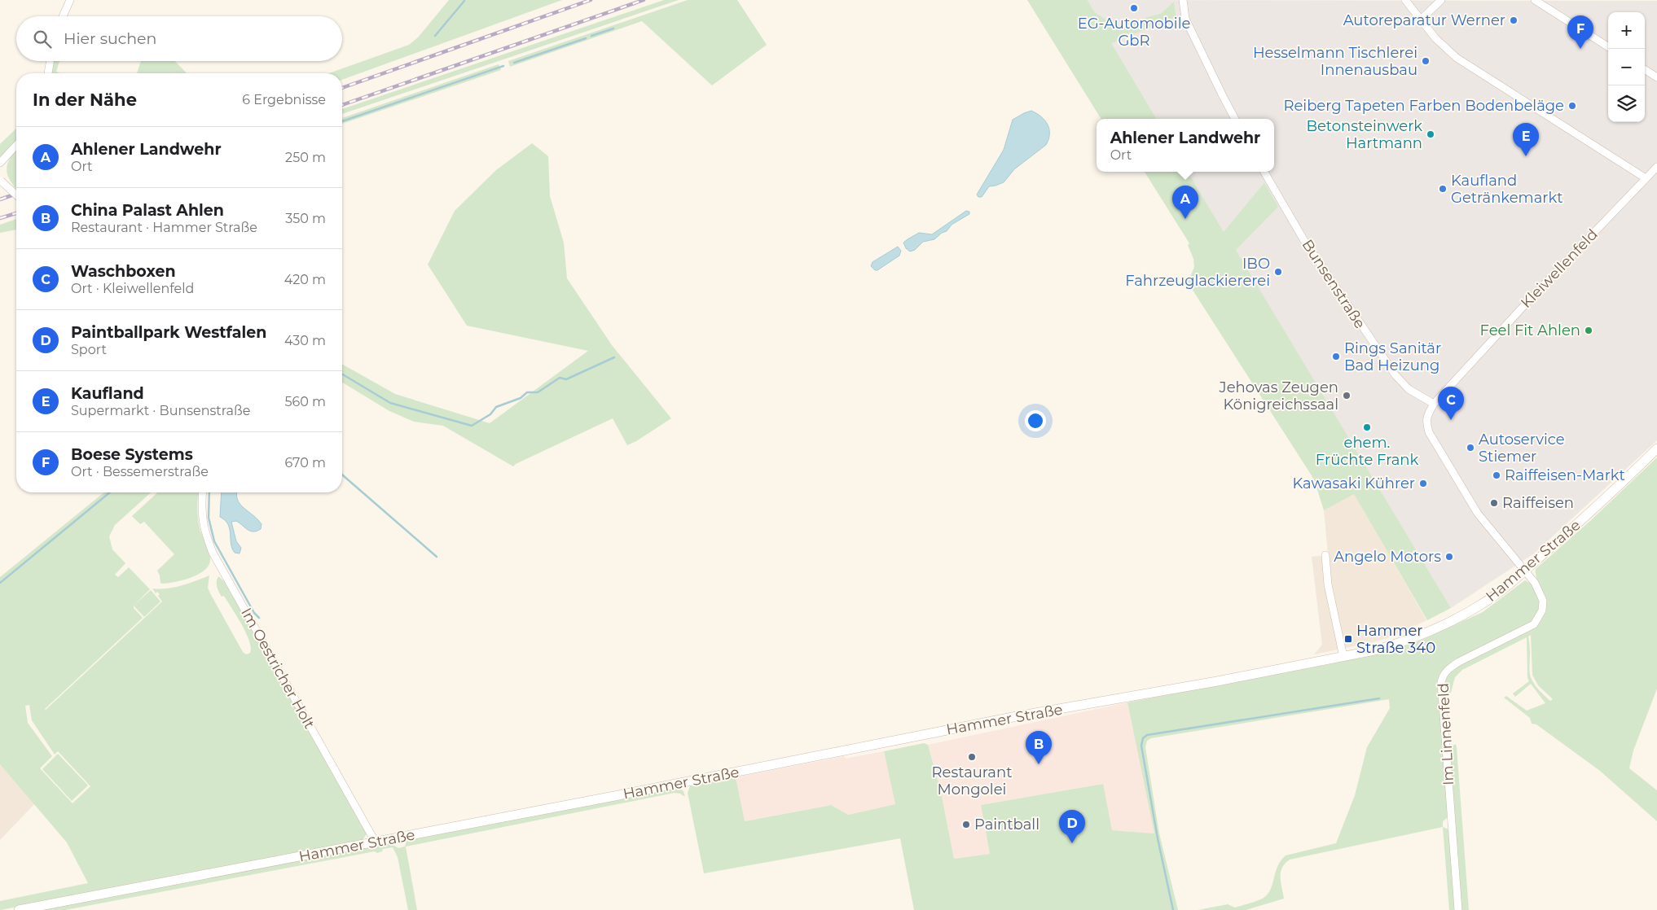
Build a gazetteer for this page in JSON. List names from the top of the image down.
{
  "streets": {
    "main road": ["Hammer Straße"],
    "street": [
      "Kleiwellenfeld",
      "Bunsenstraße",
      "Im Oestricher Holt",
      "Im Linnenfeld"
    ]
  },
  "crossings": [
    ["Kleiwellenfeld", "Bunsenstraße"],
    ["Kleiwellenfeld", "Hammer Straße"],
    ["Kleiwellenfeld", "Im Linnenfeld"],
    ["Hammer Straße", "Im Oestricher Holt"],
    ["Hammer Straße", "Im Linnenfeld"]
  ],
  "places": {
    "other": [
      "EG-Automobile GbR",
      "Autoreparatur Werner",
      "Hesselmann Tischlerei Innenausbau",
      "Reiberg Tapeten Farben Bodenbeläge",
      "Betonsteinwerk Hartmann",
      "Kaufland Getränkemarkt",
      "IBO Fahrzeuglackiererei",
      "Feel Fit Ahlen",
      "Rings Sanitär Bad Heizung",
      "Jehovas Zeugen Königreichssaal",
      "ehem. Früchte Frank",
      "Autoservice Stiemer",
      "Raiffeisen-Markt",
      "Kawasaki Kührer",
      "Raiffeisen",
      "Angelo Motors",
      "Restaurant Mongolei",
      "Paintball"
    ],
    "transit": ["Hammer Straße 340"]
  },
  "page": {
    "map_buttons": ["+", "−"],
    "pins": [
      "F",
      "E",
      "A",
      "C",
      "B",
      "D"
    ],
    "search": "Hier suchen",
    "heading": ["In der Nähe", "6 Ergebnisse"],
    "popup": ["Ahlener Landwehr", "Ort"],
    "list": [
      {
        "mark": "A",
        "name": "Ahlener Landwehr",
        "note": "Ort",
        "value": "250 m"
      },
      {
        "mark": "B",
        "name": "China Palast Ahlen",
        "note": "Restaurant · Hammer Straße",
        "value": "350 m"
      },
      {
        "mark": "C",
        "name": "Waschboxen",
        "note": "Ort · Kleiwellenfeld",
        "value": "420 m"
      },
      {
        "mark": "D",
        "name": "Paintballpark Westfalen",
        "note": "Sport",
        "value": "430 m"
      },
      {
        "mark": "E",
        "name": "Kaufland",
        "note": "Supermarkt · Bunsenstraße",
        "value": "560 m"
      },
      {
        "mark": "F",
        "name": "Boese Systems",
        "note": "Ort · Bessemerstraße",
        "value": "670 m"
      }
    ]
  }
}
